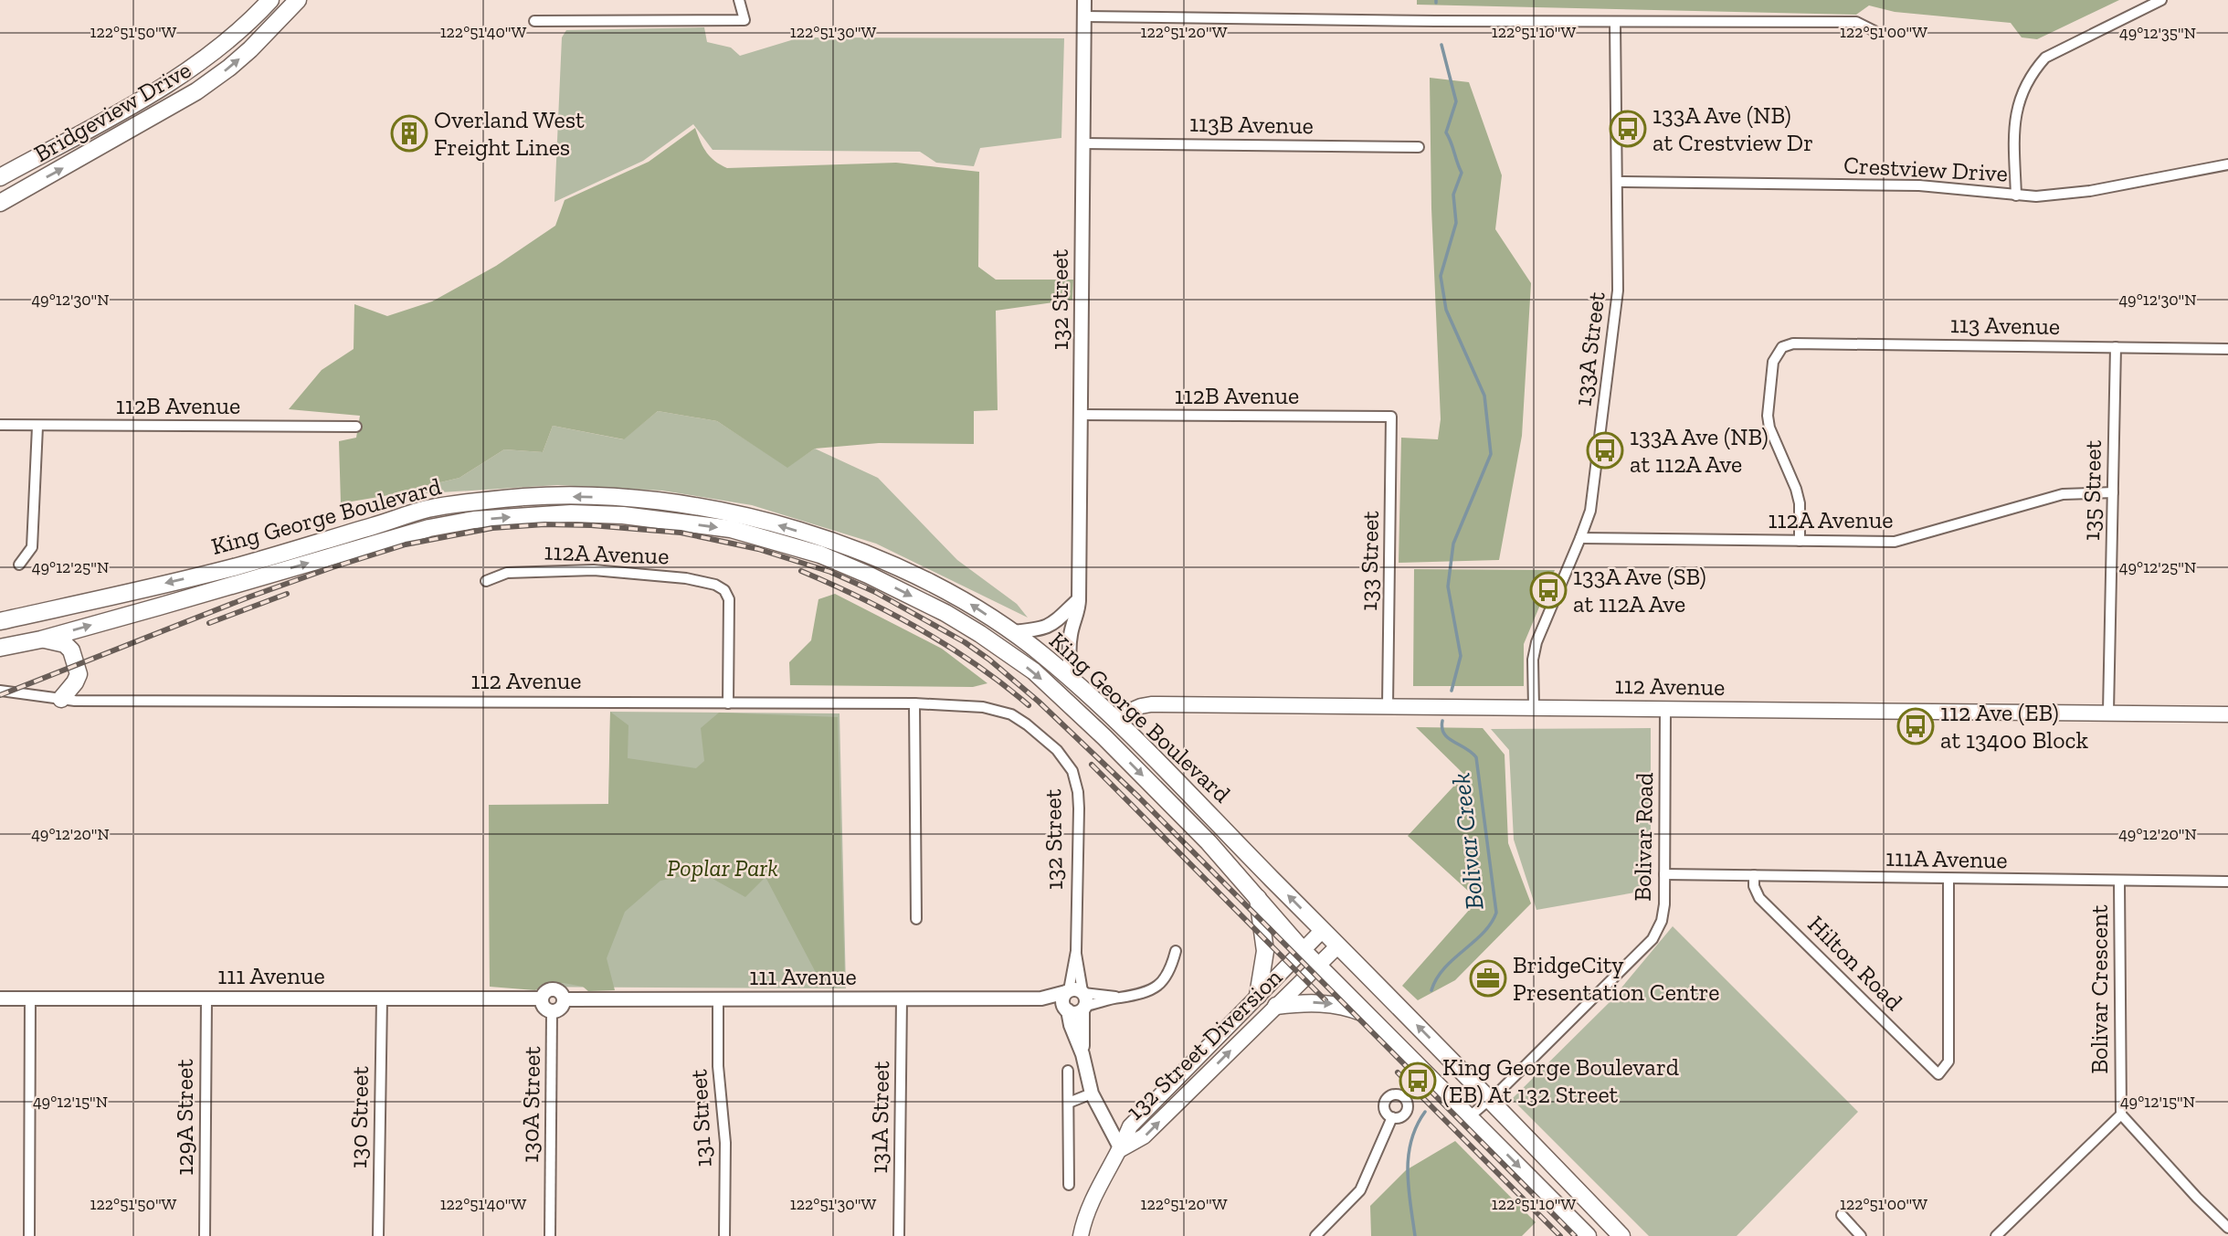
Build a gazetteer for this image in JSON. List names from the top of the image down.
{
  "streets": {
    "main road": [
      "Bridgeview Drive",
      "King George Boulevard",
      "112 Avenue",
      "132 Street Diversion"
    ],
    "street": [
      "113B Avenue",
      "Crestview Drive",
      "132 Street",
      "113 Avenue",
      "133A Street",
      "112B Avenue",
      "135 Street",
      "112A Avenue",
      "133 Street",
      "Bolivar Road",
      "111A Avenue",
      "Hilton Road",
      "111 Avenue",
      "Bolivar Crescent",
      "130A Street",
      "129A Street",
      "130 Street",
      "131A Street",
      "131 Street"
    ]
  },
  "crossings": [
    ["113B Avenue", "132 Street"],
    ["Crestview Drive", "133A Street"],
    ["132 Street", "112B Avenue"],
    ["132 Street", "King George Boulevard"],
    ["132 Street", "112 Avenue"],
    ["132 Street", "111 Avenue"],
    ["132 Street", "132 Street Diversion"],
    ["113 Avenue", "135 Street"],
    ["113 Avenue", "112A Avenue"],
    ["133A Street", "112A Avenue"],
    ["133A Street", "112 Avenue"],
    ["112B Avenue", "133 Street"],
    ["135 Street", "112A Avenue"],
    ["135 Street", "112 Avenue"],
    ["King George Boulevard", "112 Avenue"],
    ["King George Boulevard", "Bolivar Road"],
    ["King George Boulevard", "132 Street Diversion"],
    ["112A Avenue", "112 Avenue"],
    ["133 Street", "112 Avenue"],
    ["112 Avenue", "Bolivar Road"],
    ["Bolivar Road", "111A Avenue"],
    ["111A Avenue", "Hilton Road"],
    ["111A Avenue", "Bolivar Crescent"],
    ["111 Avenue", "130A Street"],
    ["111 Avenue", "129A Street"],
    ["111 Avenue", "130 Street"],
    ["111 Avenue", "131A Street"],
    ["111 Avenue", "131 Street"]
  ],
  "water": ["Bolivar Creek"],
  "parks": ["Poplar Park"],
  "places": {
    "bus stop": [
      "133A Ave (NB) at Crestview Dr",
      "133A Ave (NB) at 112A Ave",
      "133A Ave (SB) at 112A Ave",
      "112 Ave (EB) at 13400 Block",
      "King George Boulevard (EB) At 132 Street"
    ],
    "building": ["Overland West Freight Lines"],
    "office": ["BridgeCity Presentation Centre"]
  },
  "coordinates": [
    "122°51'50\"W",
    "122°51'40\"W",
    "122°51'30\"W",
    "122°51'20\"W",
    "122°51'10\"W",
    "122°51'00\"W",
    "49°12'35\"N",
    "49°12'30\"N",
    "49°12'25\"N",
    "49°12'20\"N",
    "49°12'15\"N"
  ]
}
